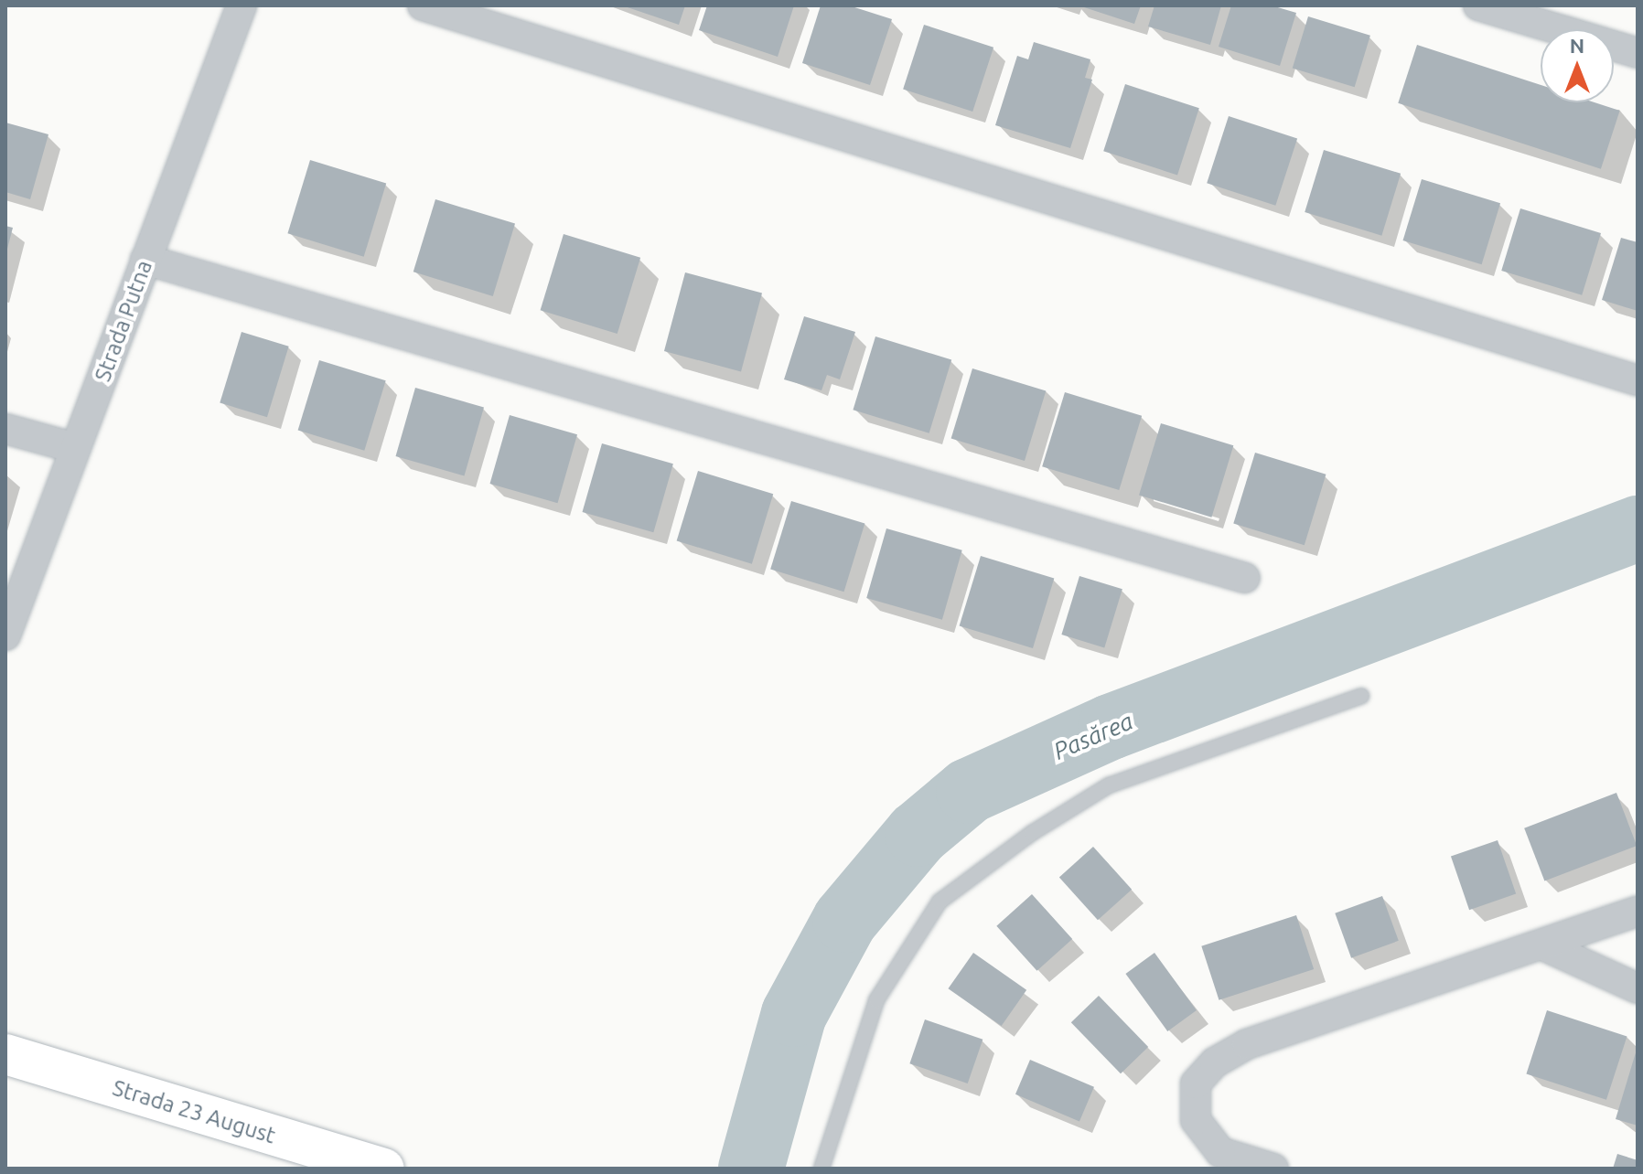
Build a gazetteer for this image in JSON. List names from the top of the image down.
{
  "streets": {
    "main road": ["Strada 23 August"],
    "street": ["Strada Putna"]
  },
  "water": ["Pasărea"],
  "north": "top"
}
